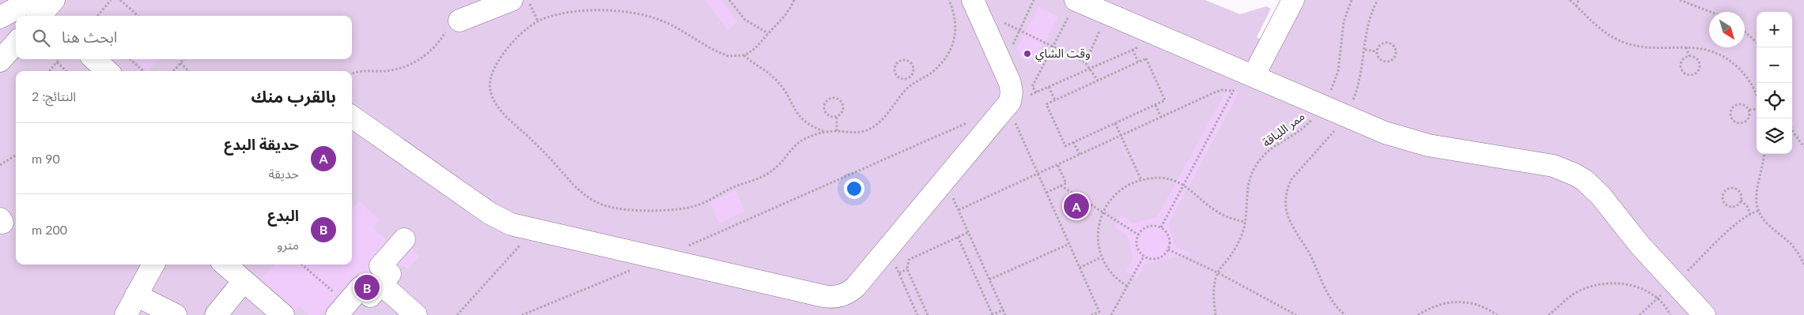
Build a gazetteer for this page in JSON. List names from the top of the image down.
{
  "streets": {
    "path": ["ممر اللياقة"]
  },
  "places": ["وقت الشاي"],
  "north": "bottom right",
  "page": {
    "map_buttons": ["+", "−"],
    "search": "ابحث هنا",
    "heading": ["بالقرب منك", "النتائج: 2"],
    "list": [
      {
        "mark": "A",
        "name": "حديقة البدع",
        "note": "حديقة",
        "value": "90 m"
      },
      {
        "mark": "B",
        "name": "البدع",
        "note": "مترو",
        "value": "200 m"
      }
    ],
    "pins": ["A", "B"]
  }
}
